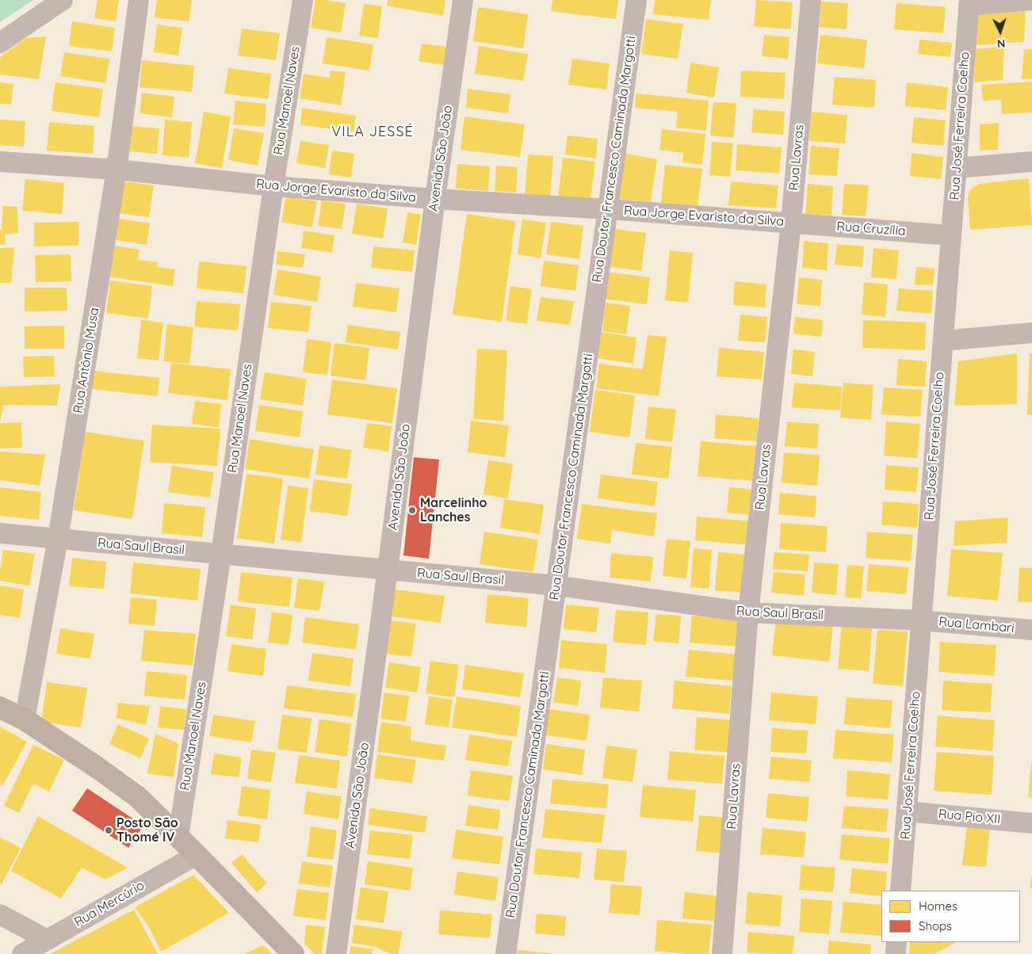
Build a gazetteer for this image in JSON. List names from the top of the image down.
{
  "streets": {
    "street": [
      "Rua Manoel Naves",
      "Rua José Ferreira Coelho",
      "Rua Lavras",
      "Avenida São João",
      "Rua Doutor Francesco Caminada Margotti",
      "Rua Jorge Evaristo da Silva",
      "Rua Cruzília",
      "Rua Antônio Musa",
      "Rua Saul Brasil",
      "Rua Lambari",
      "Rua Pio XII",
      "Rua Mercúrio"
    ]
  },
  "crossings": [
    ["Rua Manoel Naves", "Rua Jorge Evaristo da Silva"],
    ["Rua Manoel Naves", "Rua Saul Brasil"],
    ["Rua José Ferreira Coelho", "Rua Cruzília"],
    ["Rua José Ferreira Coelho", "Rua Saul Brasil"],
    ["Rua José Ferreira Coelho", "Rua Lambari"],
    ["Rua José Ferreira Coelho", "Rua Pio XII"],
    ["Rua Lavras", "Rua Jorge Evaristo da Silva"],
    ["Rua Lavras", "Rua Cruzília"],
    ["Rua Lavras", "Rua Saul Brasil"],
    ["Avenida São João", "Rua Jorge Evaristo da Silva"],
    ["Avenida São João", "Rua Saul Brasil"],
    ["Rua Doutor Francesco Caminada Margotti", "Rua Jorge Evaristo da Silva"],
    ["Rua Doutor Francesco Caminada Margotti", "Rua Saul Brasil"],
    ["Rua Jorge Evaristo da Silva", "Rua Cruzília"],
    ["Rua Jorge Evaristo da Silva", "Rua Antônio Musa"],
    ["Rua Antônio Musa", "Rua Saul Brasil"],
    ["Rua Saul Brasil", "Rua Lambari"]
  ],
  "districts": ["VILA JESSÉ"],
  "places": ["Marcelinho Lanches", "Posto São Thomé IV"],
  "legend": ["Homes", "Shops"],
  "north": "bottom"
}
